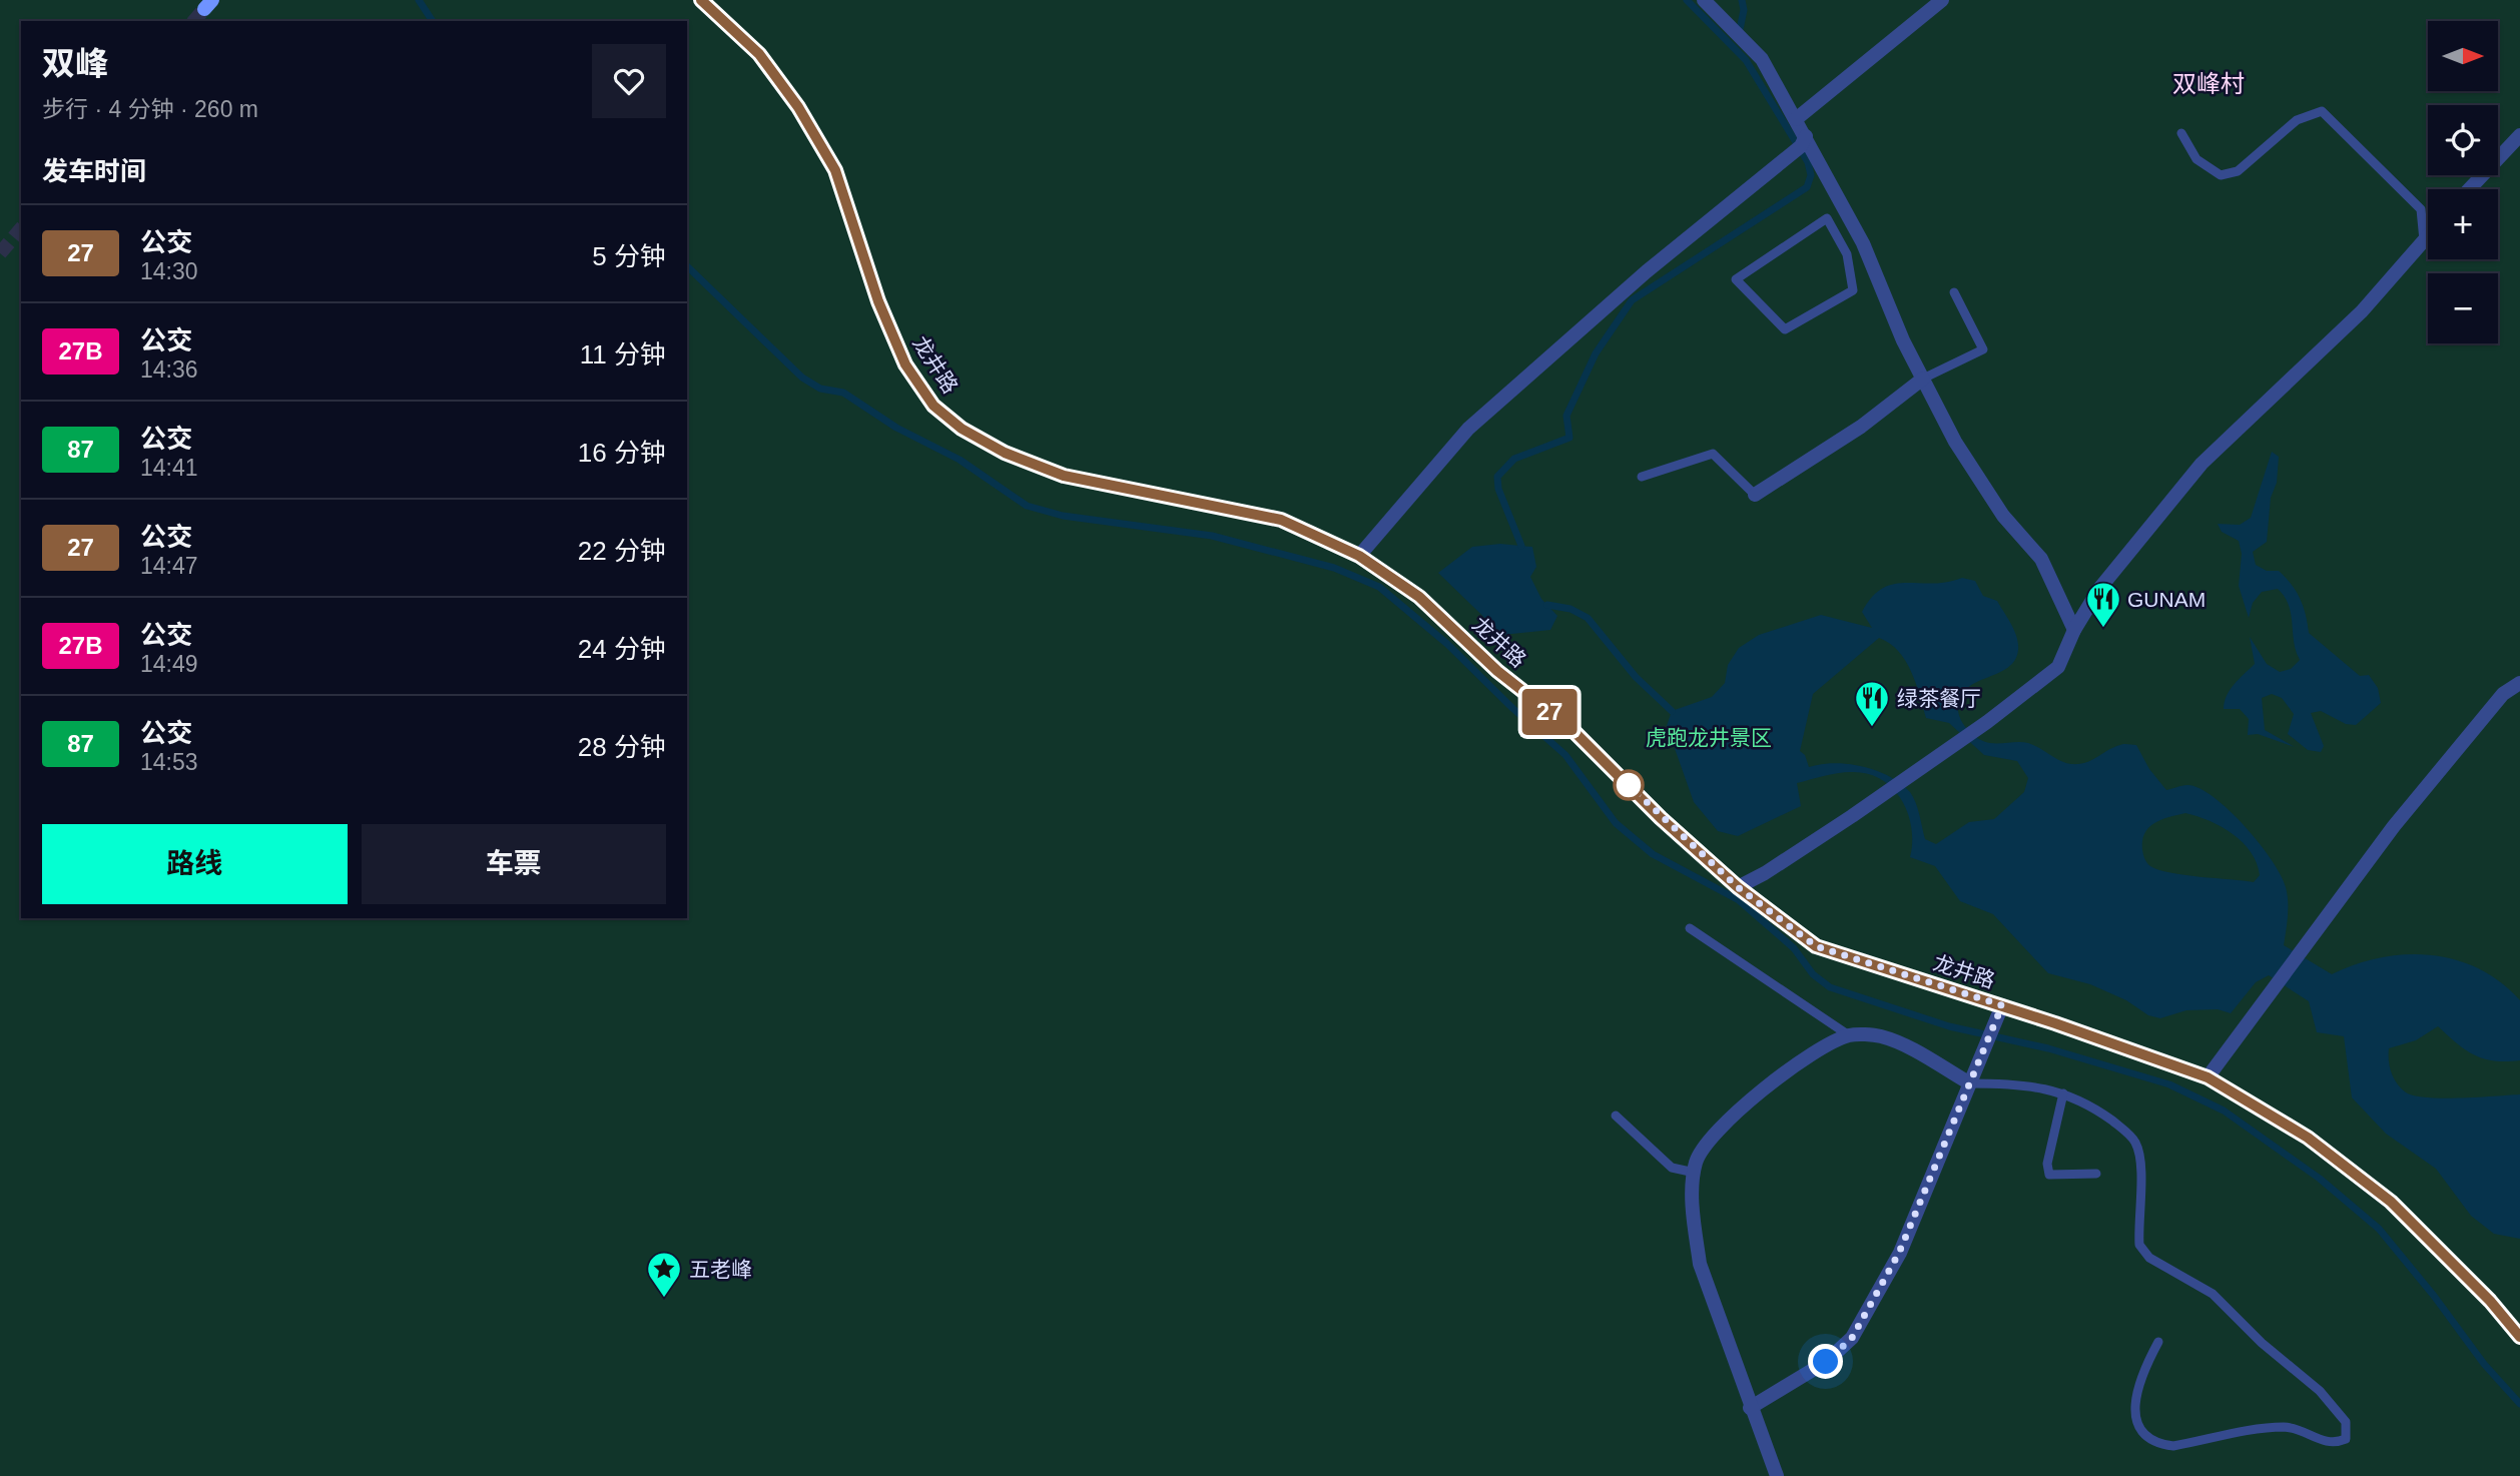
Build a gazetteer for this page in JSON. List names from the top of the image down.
{
  "streets": {
    "street": ["龙井路"]
  },
  "districts": ["双峰村"],
  "parks": ["虎跑龙井景区"],
  "places": {
    "restaurant": ["GUNAM", "绿茶餐厅"],
    "place": ["五老峰"]
  },
  "lines": ["bus line 27"],
  "north": "right",
  "page": {
    "on_map": "27",
    "map_buttons": ["+", "−"],
    "heading": [
      ["双峰", "步行 · 4 分钟 · 260 m"],
      "发车时间"
    ],
    "list": [
      {
        "mark": "27",
        "name": "公交",
        "note": "14:30",
        "value": "5 分钟"
      },
      {
        "mark": "27B",
        "name": "公交",
        "note": "14:36",
        "value": "11 分钟"
      },
      {
        "mark": "87",
        "name": "公交",
        "note": "14:41",
        "value": "16 分钟"
      },
      {
        "mark": "27",
        "name": "公交",
        "note": "14:47",
        "value": "22 分钟"
      },
      {
        "mark": "27B",
        "name": "公交",
        "note": "14:49",
        "value": "24 分钟"
      },
      {
        "mark": "87",
        "name": "公交",
        "note": "14:53",
        "value": "28 分钟"
      }
    ],
    "buttons": ["路线", "车票"]
  }
}
